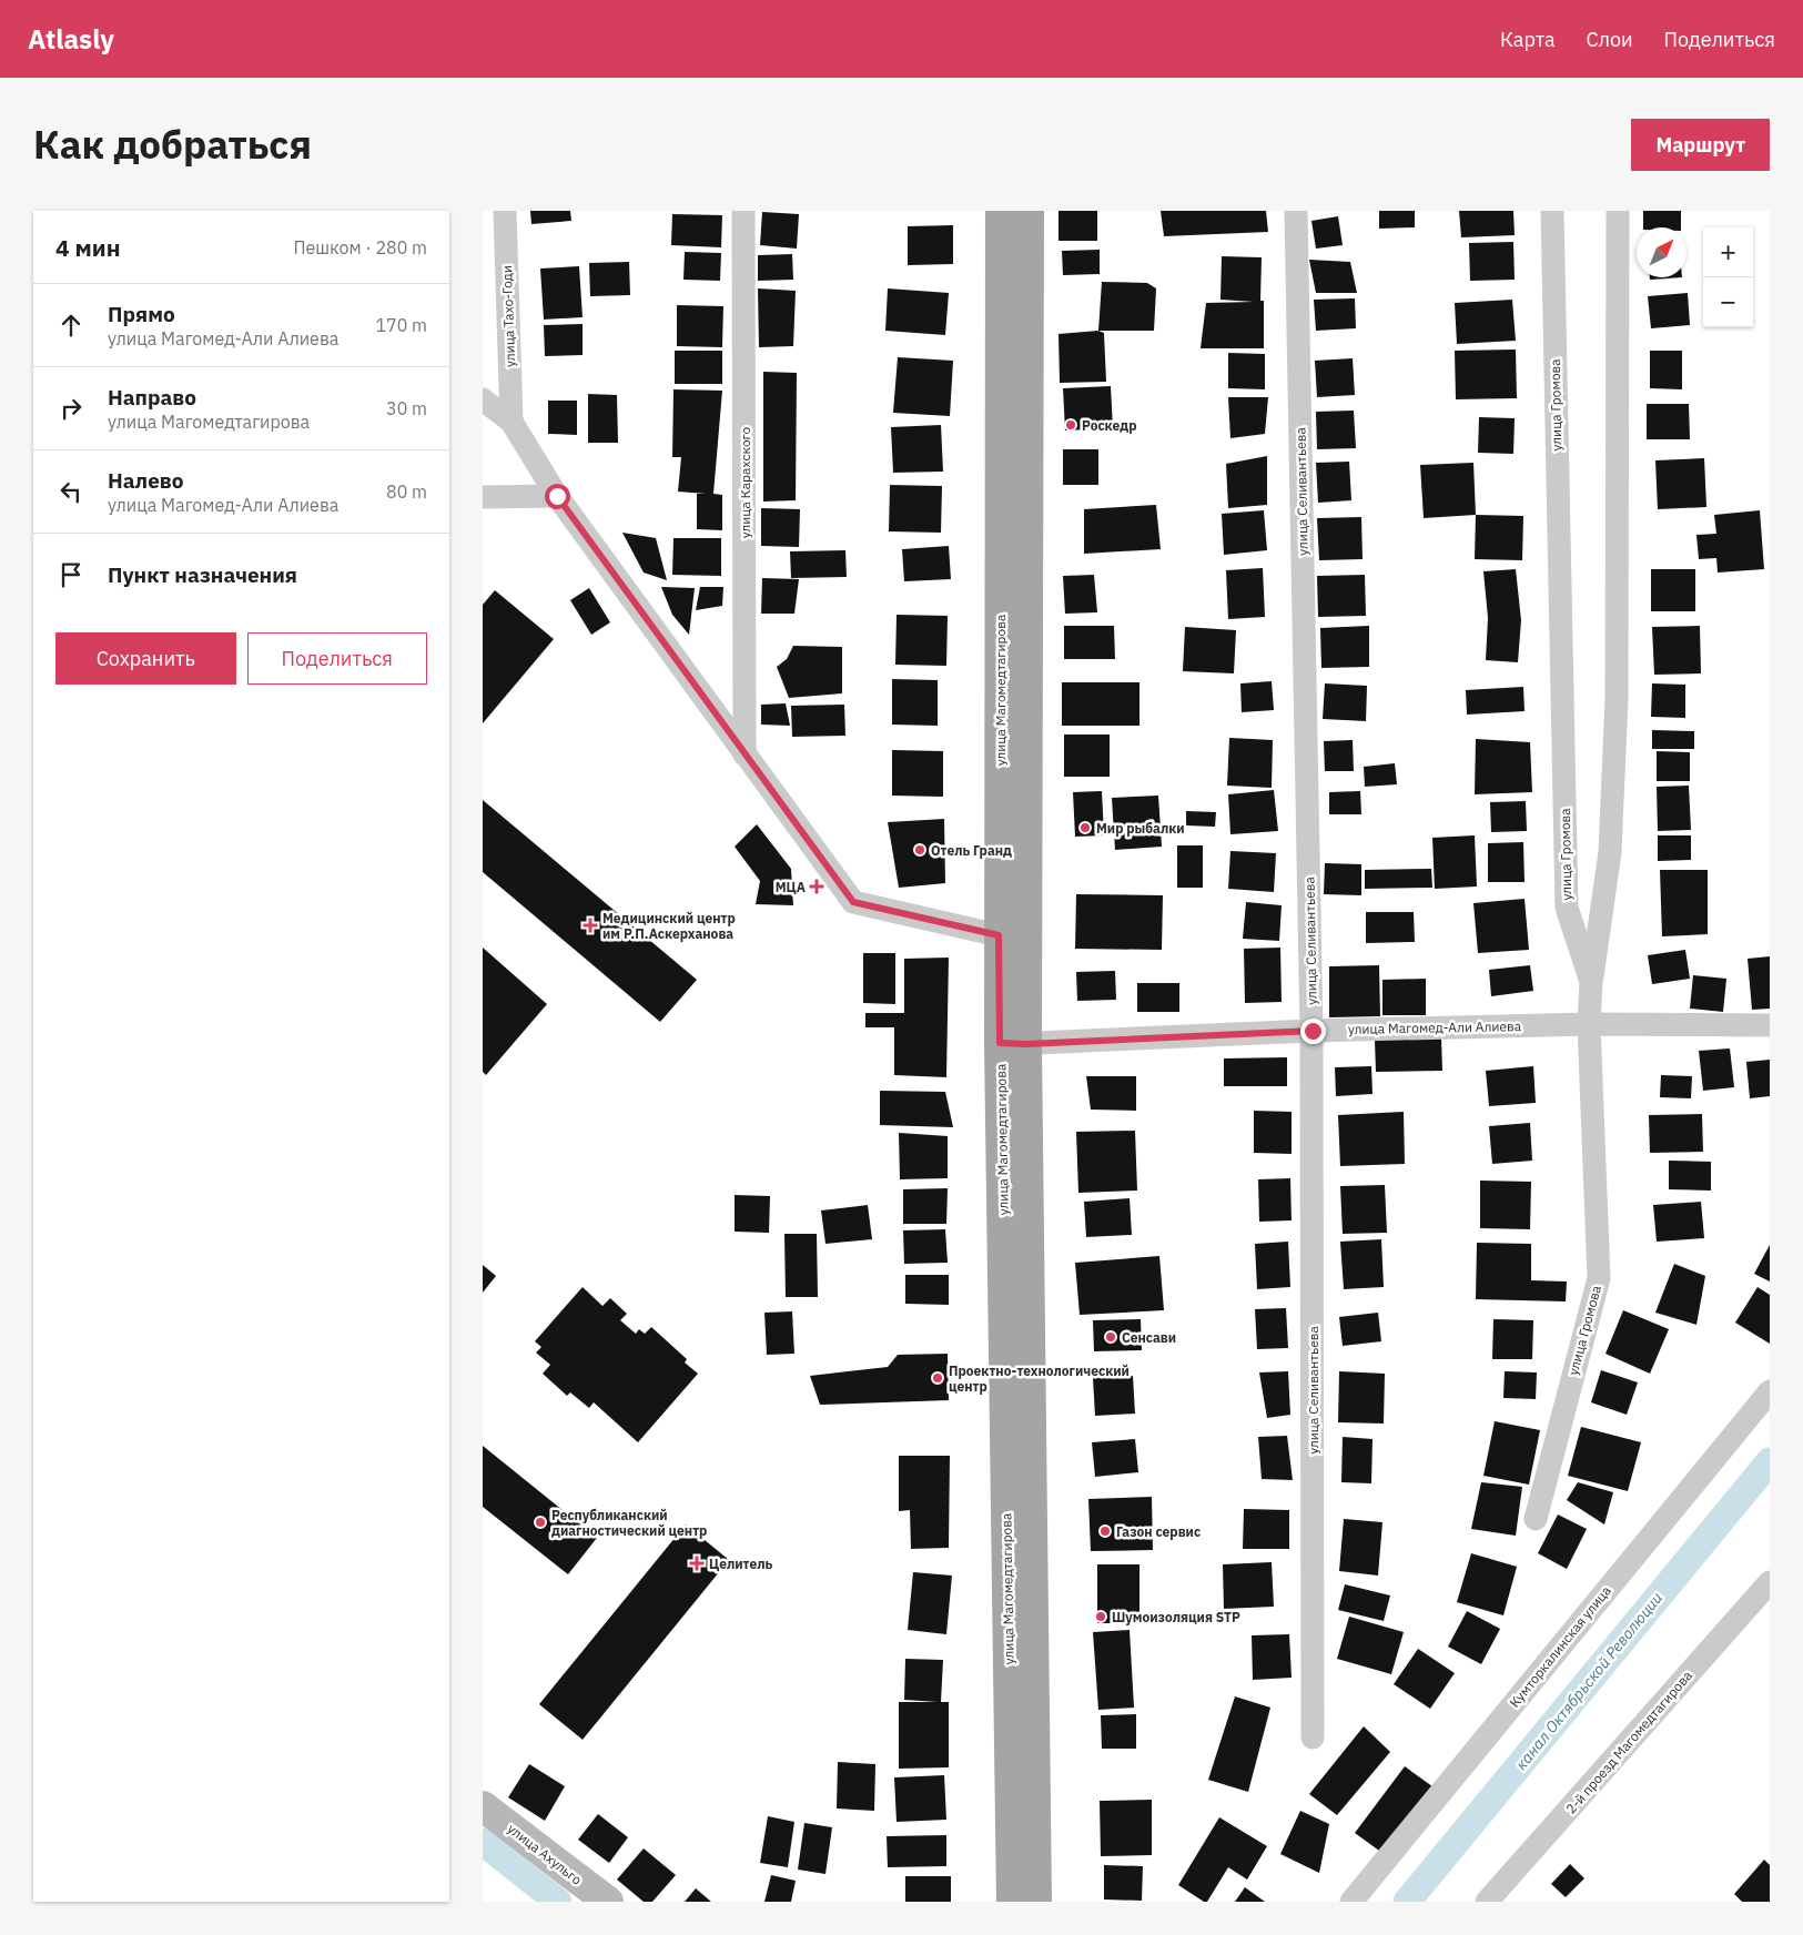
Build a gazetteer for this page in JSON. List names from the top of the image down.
{
  "streets": {
    "main road": ["улица Магомедтагирова", "улица Ахульго"],
    "street": [
      "улица Тахо-Годи",
      "улица Громова",
      "улица Карахского",
      "улица Селивантьева",
      "улица Магомед-Али Алиева",
      "Кумторкалинская улица",
      "2-й проезд Магомедтагирова"
    ]
  },
  "crossings": [
    ["улица Громова", "улица Магомед-Али Алиева"],
    ["улица Селивантьева", "улица Магомед-Али Алиева"],
    ["улица Магомедтагирова", "улица Магомед-Али Алиева"]
  ],
  "water": ["канал Октябрьской Революции"],
  "places": {
    "other": [
      "Роскедр",
      "Мир рыбалки",
      "Отель Гранд",
      "Сенсави",
      "Проектно-технологический центр",
      "Республиканский диагностический центр",
      "Газон сервис",
      "Шумоизоляция STP"
    ],
    "health": ["МЦА", "Медицинский центр им Р.П.Аскерханова", "Целитель"]
  },
  "north": "top right",
  "page": {
    "header": "Atlasly",
    "nav": ["Карта", "Слои", "Поделиться"],
    "title": "Как добраться",
    "buttons": [
      "Маршрут",
      ["Сохранить", "Поделиться"]
    ],
    "heading": ["4 мин", "Пешком · 280 m"],
    "map_buttons": ["+", "−"],
    "list": [
      ["Прямо", "улица Магомед-Али Алиева", "170 m"],
      ["Направо", "улица Магомедтагирова", "30 m"],
      ["Налево", "улица Магомед-Али Алиева", "80 m"],
      "Пункт назначения"
    ]
  }
}
